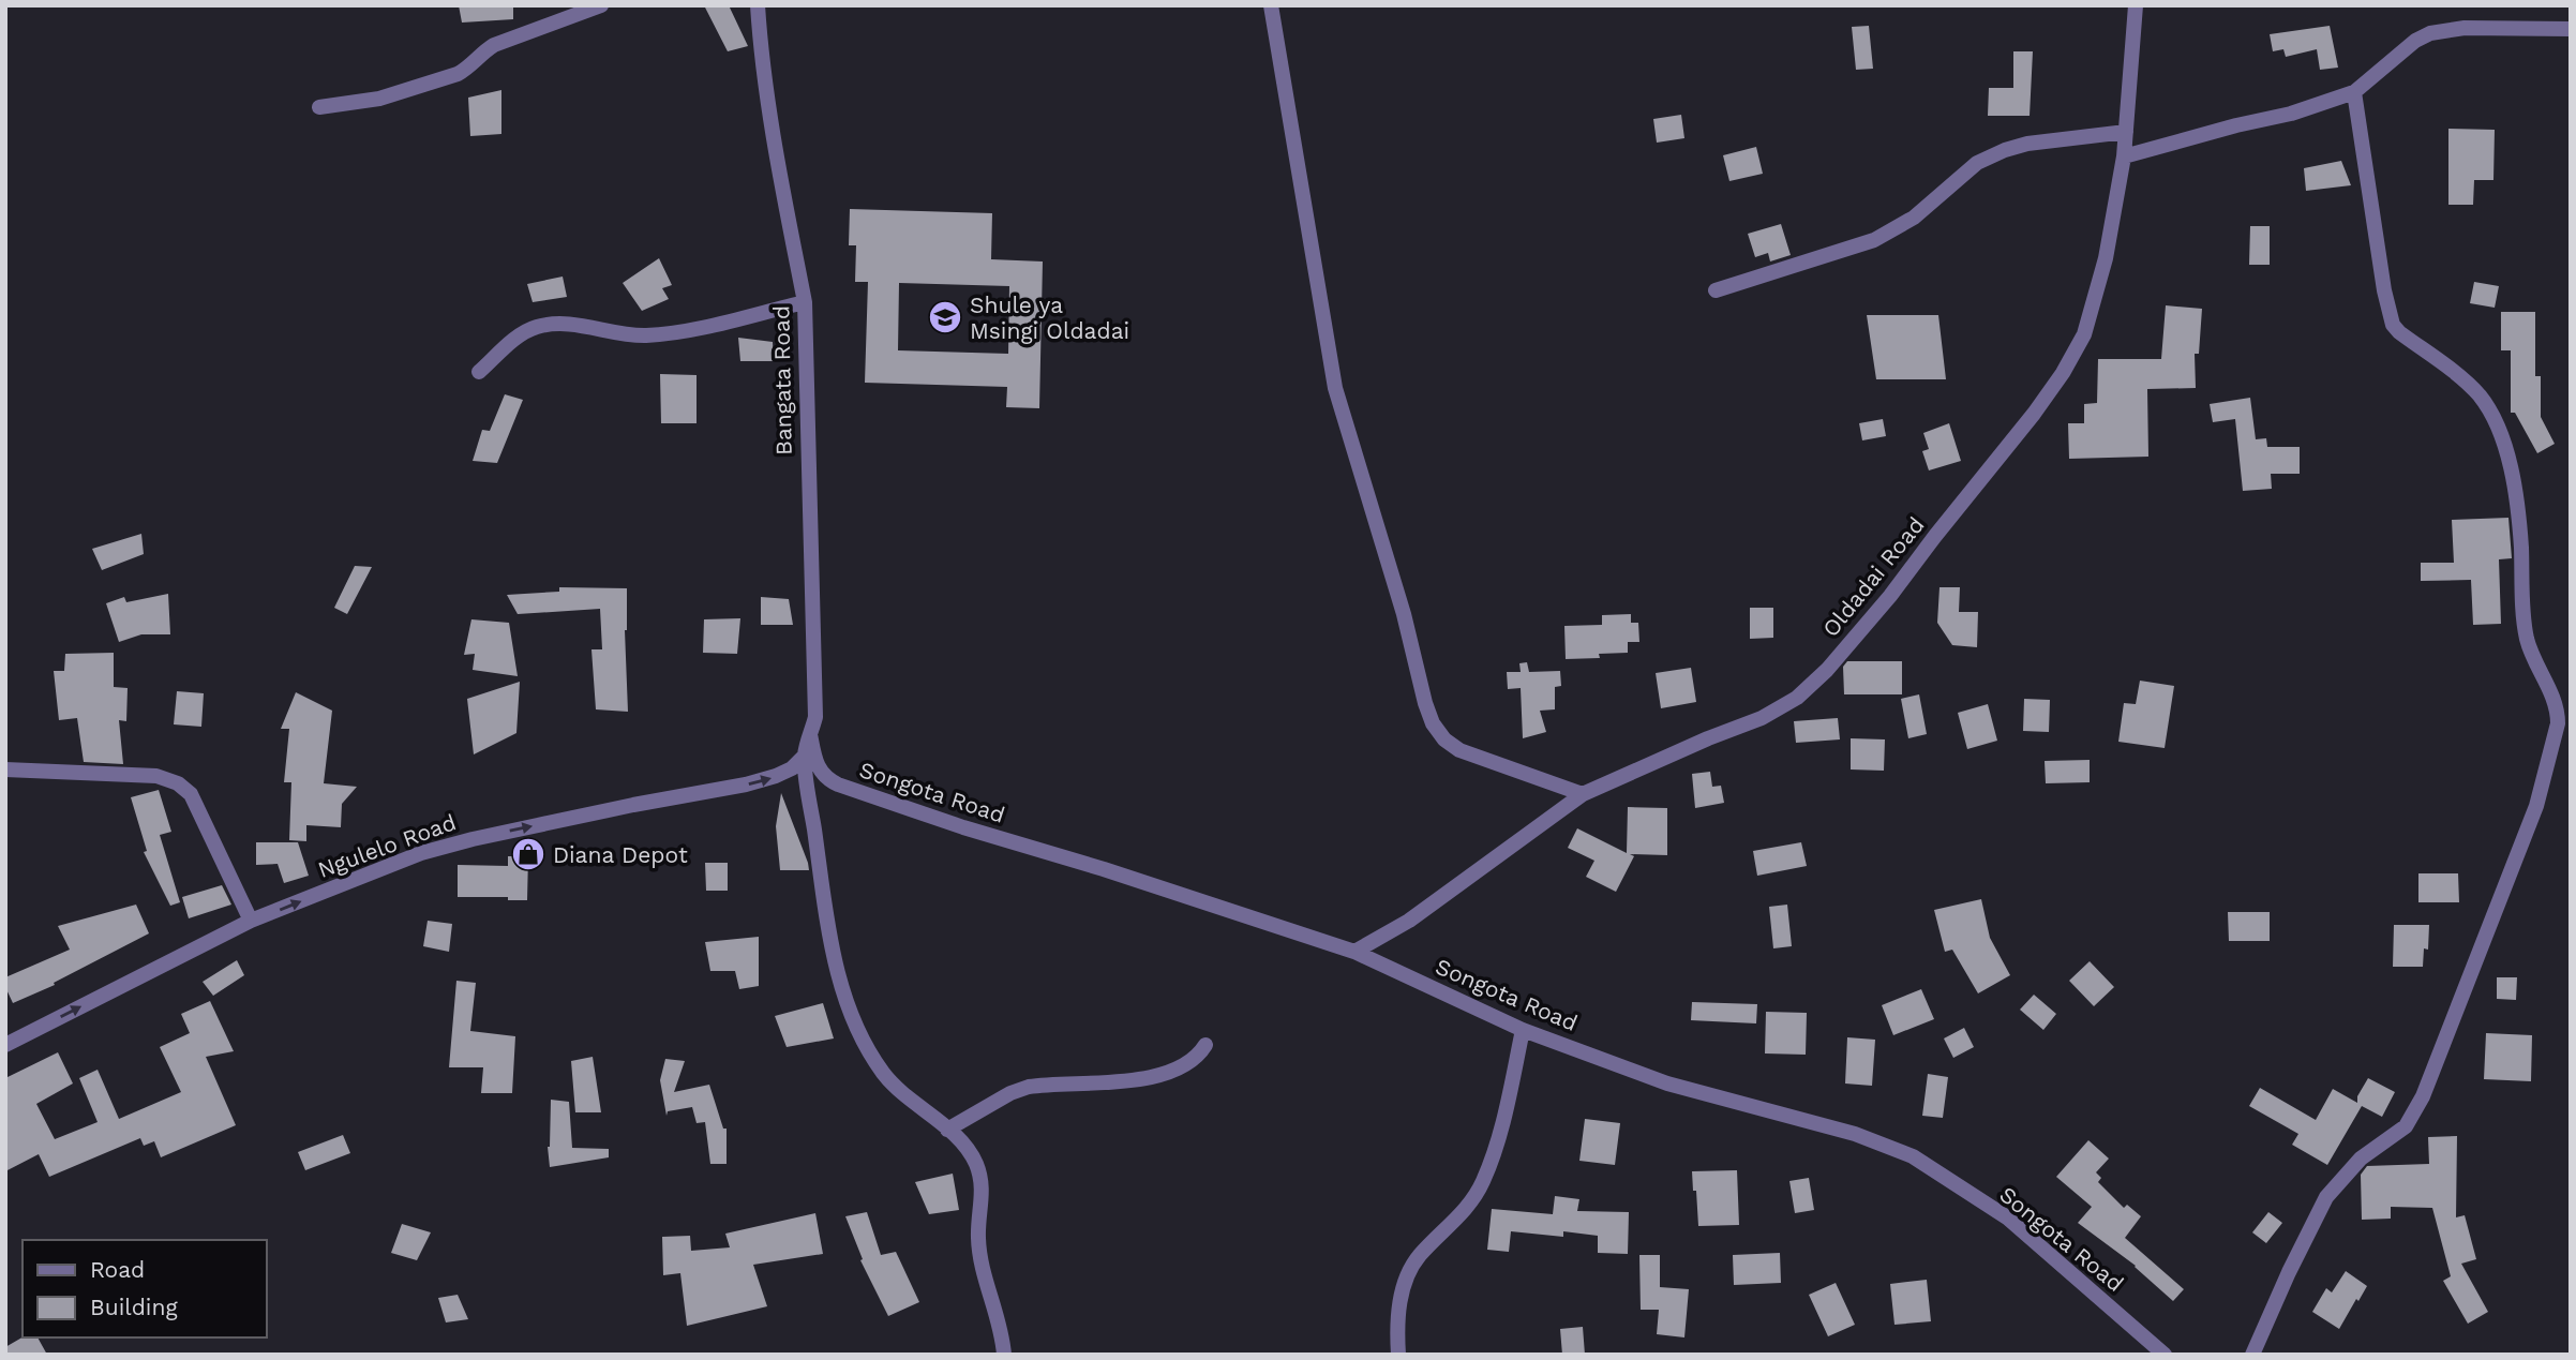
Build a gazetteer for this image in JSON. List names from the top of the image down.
{
  "streets": {
    "street": [
      "Bangata Road",
      "Oldadai Road",
      "Songota Road",
      "Ngulelo Road"
    ]
  },
  "crossings": [
    ["Bangata Road", "Songota Road"],
    ["Bangata Road", "Ngulelo Road"],
    ["Oldadai Road", "Songota Road"]
  ],
  "one_way": ["Ngulelo Road"],
  "places": {
    "school or university": ["Shule ya Msingi Oldadai"],
    "shop": ["Diana Depot"]
  },
  "legend": ["Road", "Building"]
}
